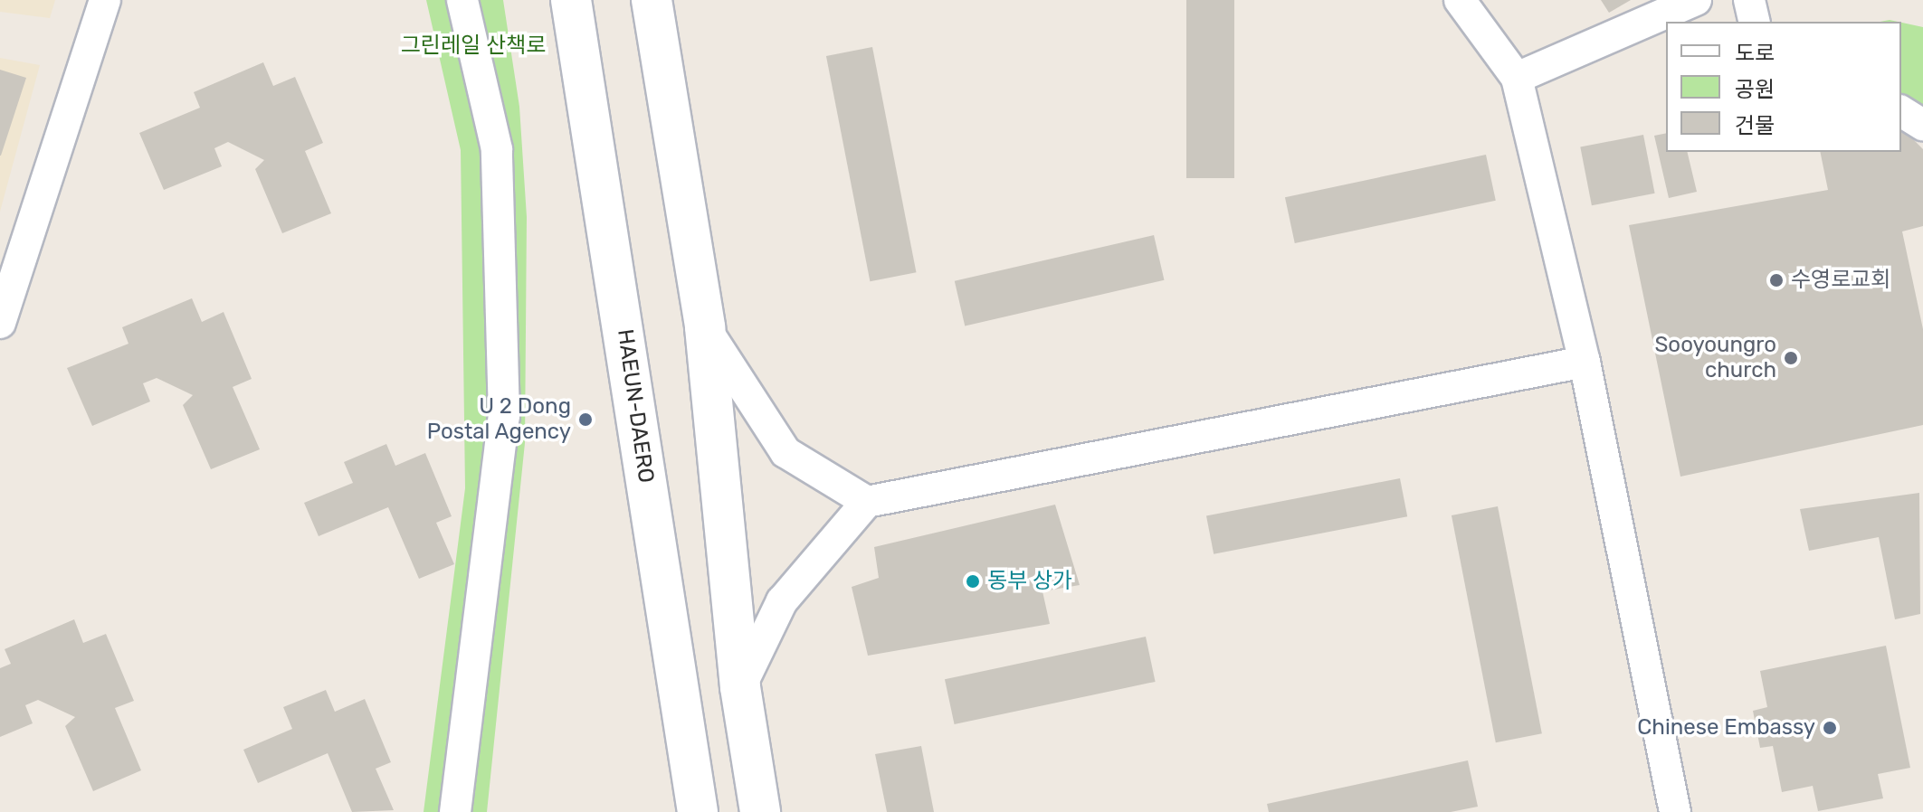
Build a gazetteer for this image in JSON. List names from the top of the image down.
{
  "streets": {
    "main road": ["HAEUN-DAERO"]
  },
  "parks": ["그린레일 산책로"],
  "places": [
    "수영로교회",
    "Sooyoungro church",
    "U 2 Dong Postal Agency",
    "동부 상가",
    "Chinese Embassy"
  ],
  "legend": ["도로", "공원", "건물"]
}
